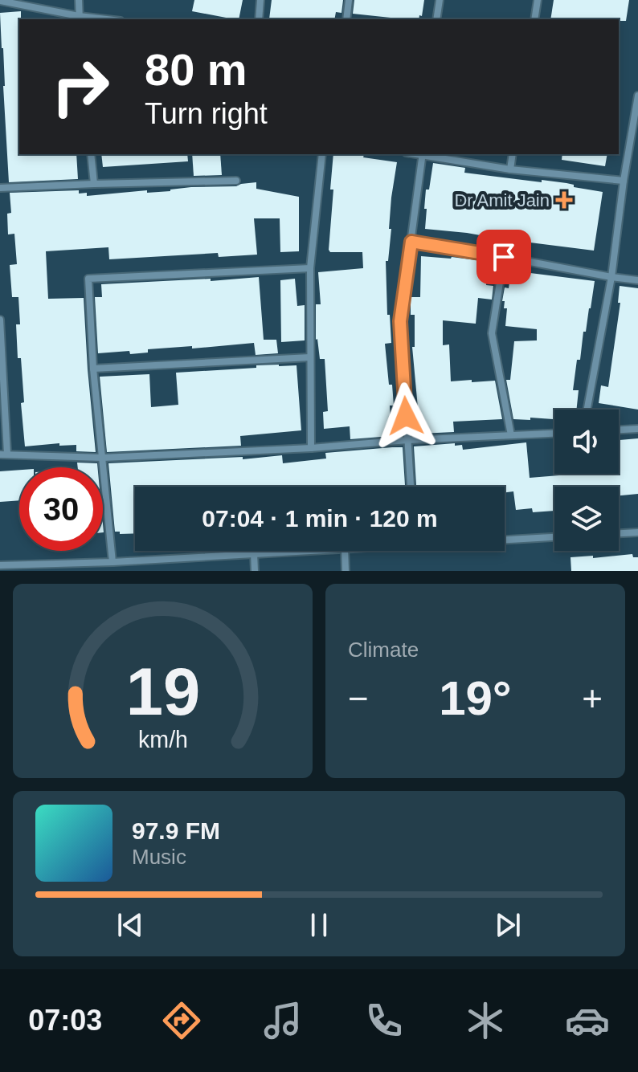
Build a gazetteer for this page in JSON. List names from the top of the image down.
{
  "places": {
    "health": ["Dr Amit Jain"]
  },
  "page": {
    "turn": ["80 m", "Turn right"],
    "limit": "30",
    "trip": "07:04 · 1 min · 120 m",
    "tile": "Climate",
    "heat": ["−", "19°", "+"],
    "song": ["97.9 FM", "Music"],
    "tabs": "07:03",
    "gauge": ["19", "km/h"]
  }
}
